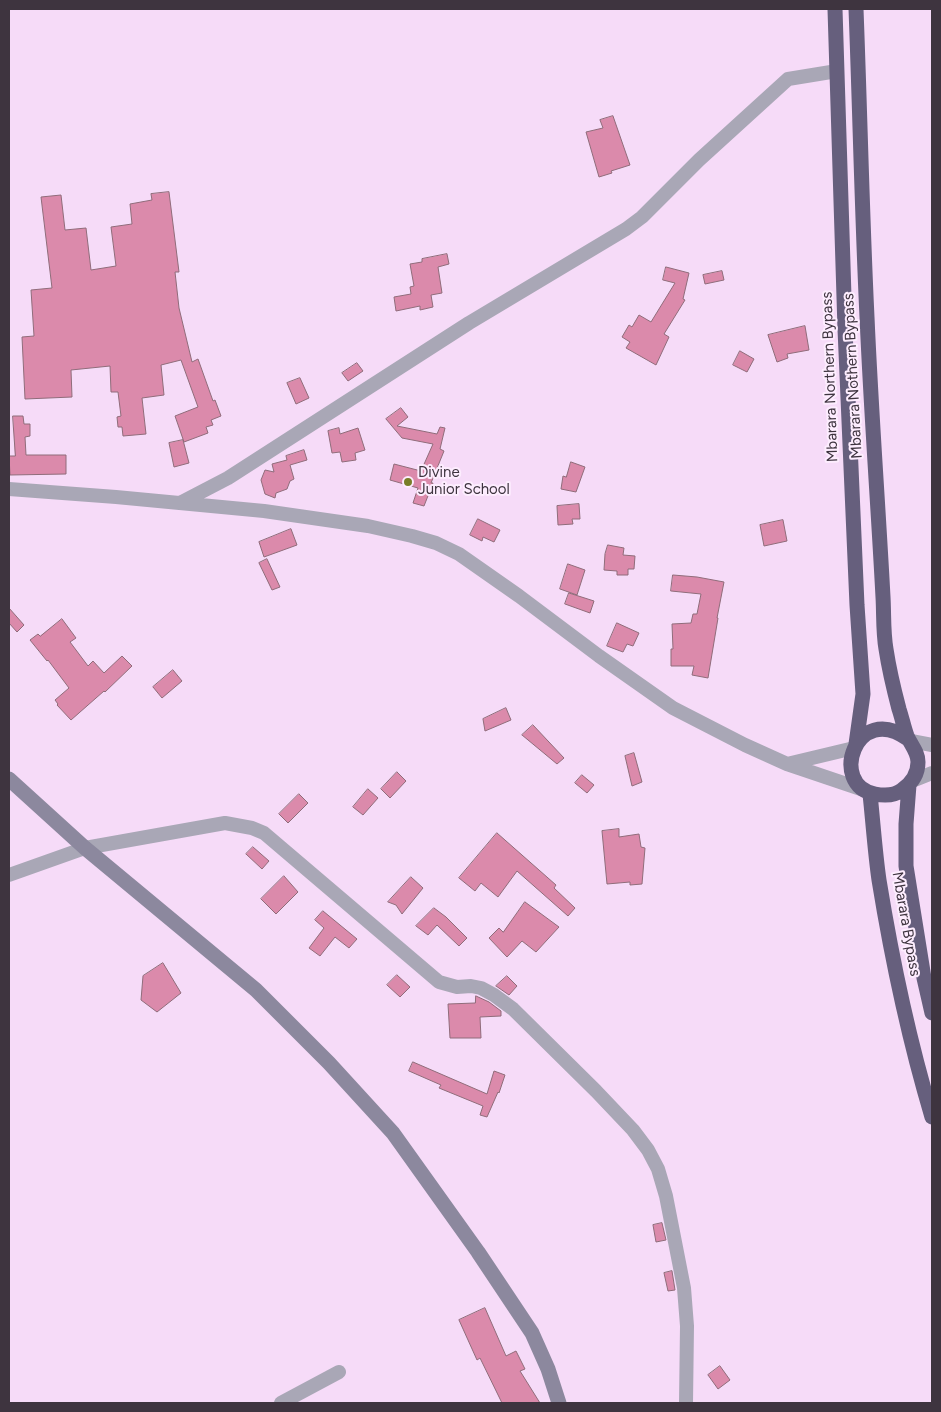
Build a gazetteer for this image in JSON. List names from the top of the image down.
{
  "streets": {
    "highway": ["Mbarara Nothern Bypass", "Mbarara Northern Bypass", "Mbarara Bypass"]
  },
  "crossings": [
    ["Mbarara Nothern Bypass", "Mbarara Northern Bypass"],
    ["Mbarara Nothern Bypass", "Mbarara Bypass"],
    ["Mbarara Northern Bypass", "Mbarara Bypass"]
  ],
  "places": ["Divine Junior School"]
}
